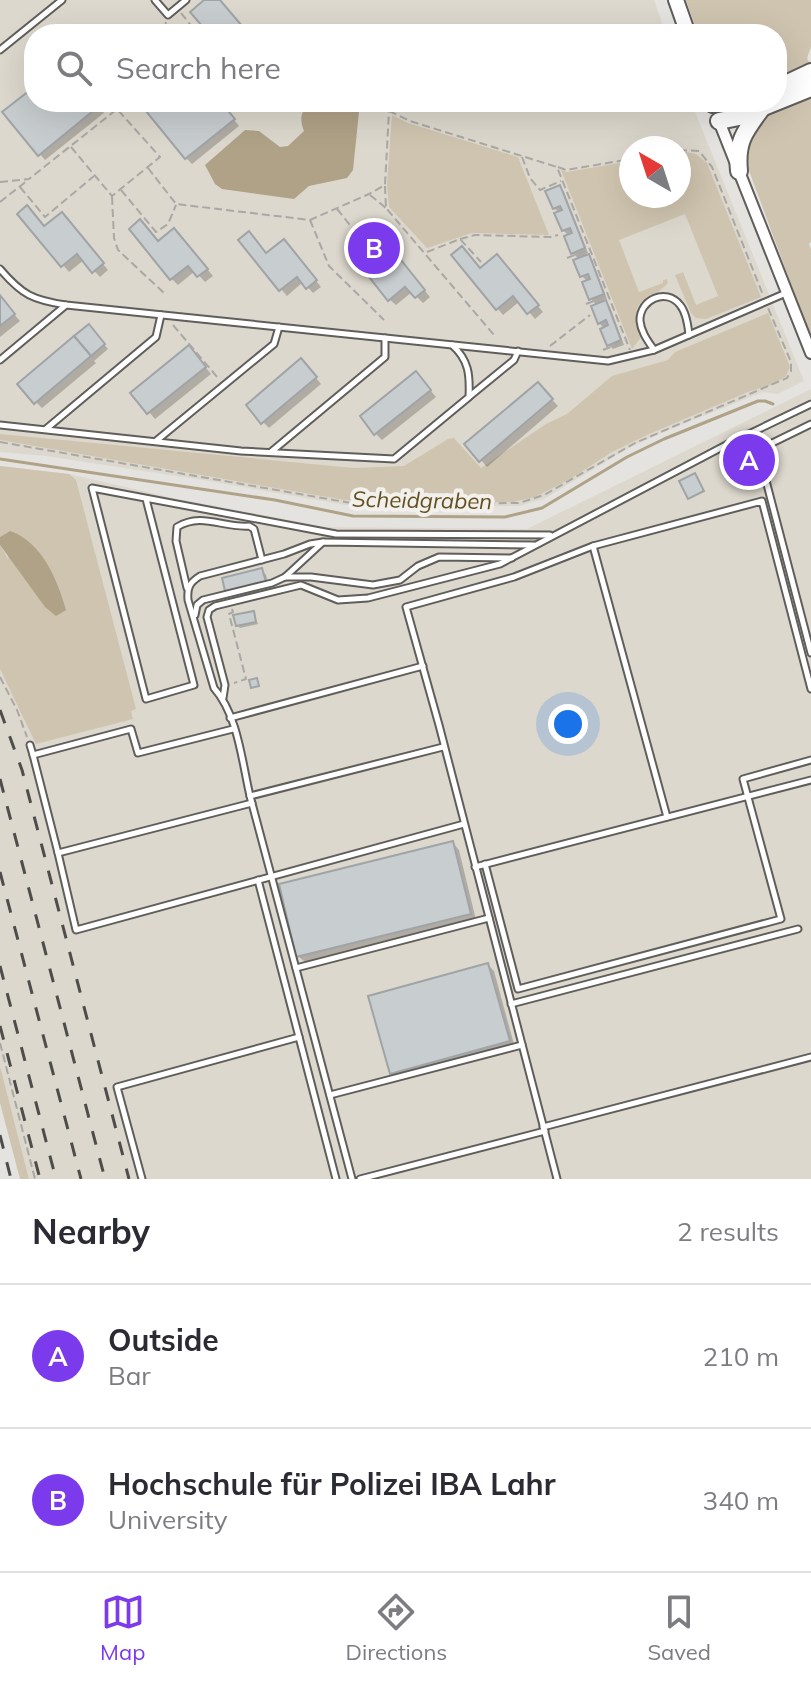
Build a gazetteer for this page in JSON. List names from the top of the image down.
{
  "water": ["Scheidgraben"],
  "north": "top left",
  "page": {
    "search": "Search here",
    "pins": ["B", "A"],
    "heading": ["Nearby", "2 results"],
    "list": [
      {
        "mark": "A",
        "name": "Outside",
        "note": "Bar",
        "value": "210 m"
      },
      {
        "mark": "B",
        "name": "Hochschule für Polizei IBA Lahr",
        "note": "University",
        "value": "340 m"
      }
    ],
    "nav": ["Map", "Directions", "Saved"]
  }
}
